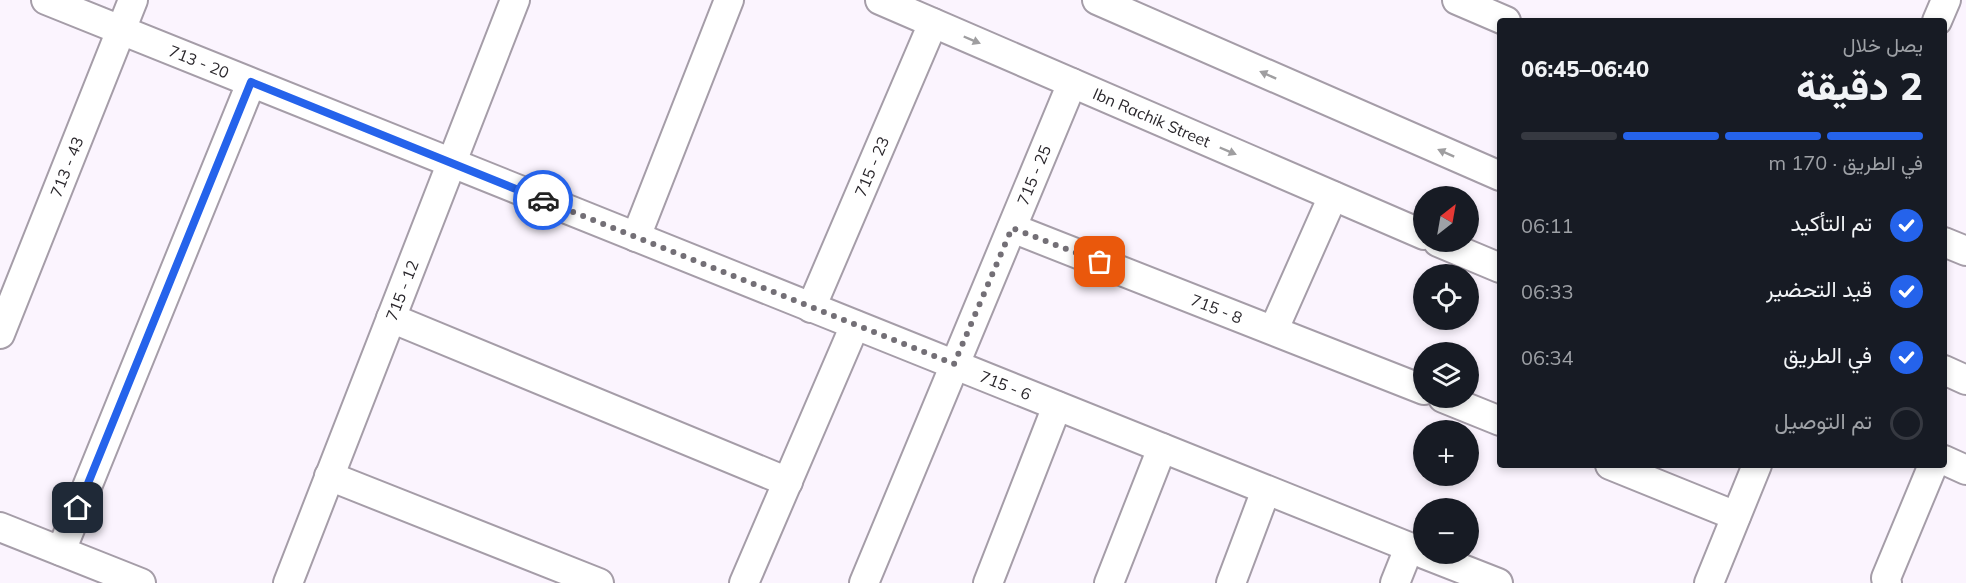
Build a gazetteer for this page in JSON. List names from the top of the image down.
{
  "streets": {
    "street": [
      "713 - 20",
      "Ibn Rachik Street",
      "715 - 23",
      "713 - 43",
      "715 - 25",
      "715 - 12",
      "715 - 8",
      "715 - 6"
    ]
  },
  "crossings": [
    ["713 - 20", "713 - 43"],
    ["713 - 20", "715 - 12"],
    ["713 - 20", "715 - 6"],
    ["Ibn Rachik Street", "715 - 23"],
    ["Ibn Rachik Street", "715 - 25"],
    ["715 - 23", "715 - 6"],
    ["715 - 25", "715 - 8"],
    ["715 - 25", "715 - 6"],
    ["715 - 12", "715 - 6"]
  ],
  "north": "top right",
  "page": {
    "heading": ["2 دقيقة", "يصل خلال", "06:40–06:45"],
    "bar": "في الطريق · 170 m",
    "map_buttons": ["+", "−"],
    "list": [
      ["تم التأكيد", "06:11"],
      ["قيد التحضير", "06:33"],
      ["في الطريق", "06:34"],
      "تم التوصيل"
    ]
  }
}
